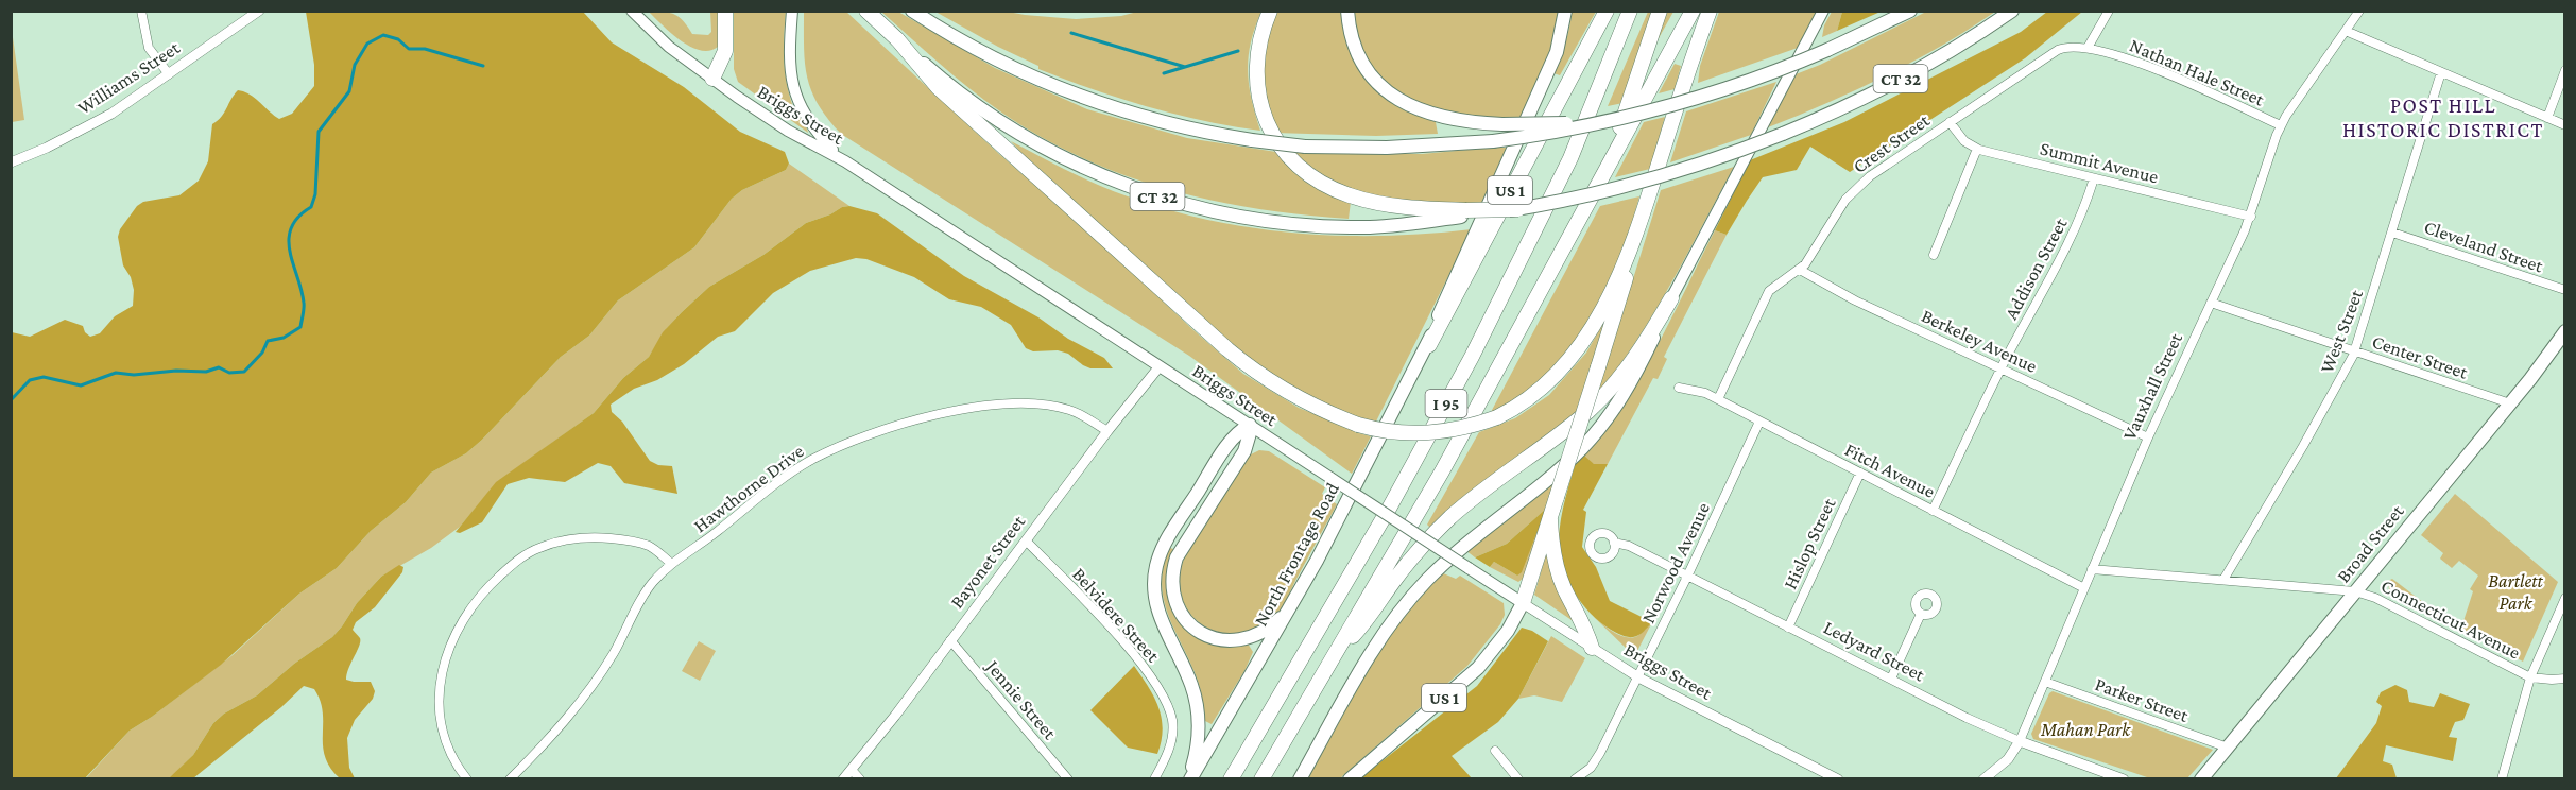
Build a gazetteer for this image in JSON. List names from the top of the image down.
{
  "streets": {
    "highway": ["CT 32", "US 1", "I 95"],
    "main road": ["Briggs Street", "Broad Street", "North Frontage Road"],
    "street": [
      "Nathan Hale Street",
      "Williams Street",
      "Crest Street",
      "Summit Avenue",
      "Cleveland Street",
      "Addison Street",
      "West Street",
      "Berkeley Avenue",
      "Center Street",
      "Vauxhall Street",
      "Fitch Avenue",
      "Hawthorne Drive",
      "Hislop Street",
      "Bayonet Street",
      "Norwood Avenue",
      "Belvidere Street",
      "Connecticut Avenue",
      "Ledyard Street",
      "Jennie Street",
      "Parker Street"
    ]
  },
  "crossings": [
    ["Nathan Hale Street", "Crest Street"],
    ["Nathan Hale Street", "Vauxhall Street"],
    ["Briggs Street", "US 1"],
    ["Briggs Street", "Bayonet Street"],
    ["Briggs Street", "Norwood Avenue"],
    ["Crest Street", "Summit Avenue"],
    ["Crest Street", "Berkeley Avenue"],
    ["Crest Street", "Fitch Avenue"],
    ["Summit Avenue", "Addison Street"],
    ["Summit Avenue", "Vauxhall Street"],
    ["US 1", "North Frontage Road"],
    ["Cleveland Street", "West Street"],
    ["Addison Street", "Berkeley Avenue"],
    ["Addison Street", "Fitch Avenue"],
    ["West Street", "Center Street"],
    ["West Street", "Connecticut Avenue"],
    ["Berkeley Avenue", "Vauxhall Street"],
    ["Center Street", "Vauxhall Street"],
    ["Center Street", "Broad Street"],
    ["Vauxhall Street", "Fitch Avenue"],
    ["Vauxhall Street", "Connecticut Avenue"],
    ["Vauxhall Street", "Ledyard Street"],
    ["Vauxhall Street", "Parker Street"],
    ["Fitch Avenue", "Hislop Street"],
    ["Fitch Avenue", "Norwood Avenue"],
    ["Hawthorne Drive", "Bayonet Street"],
    ["Hislop Street", "Ledyard Street"],
    ["Broad Street", "Connecticut Avenue"],
    ["Broad Street", "Parker Street"],
    ["Bayonet Street", "Belvidere Street"],
    ["Bayonet Street", "Jennie Street"],
    ["Norwood Avenue", "Ledyard Street"]
  ],
  "districts": ["POST HILL HISTORIC DISTRICT"],
  "parks": ["Bartlett Park", "Mahan Park"]
}
